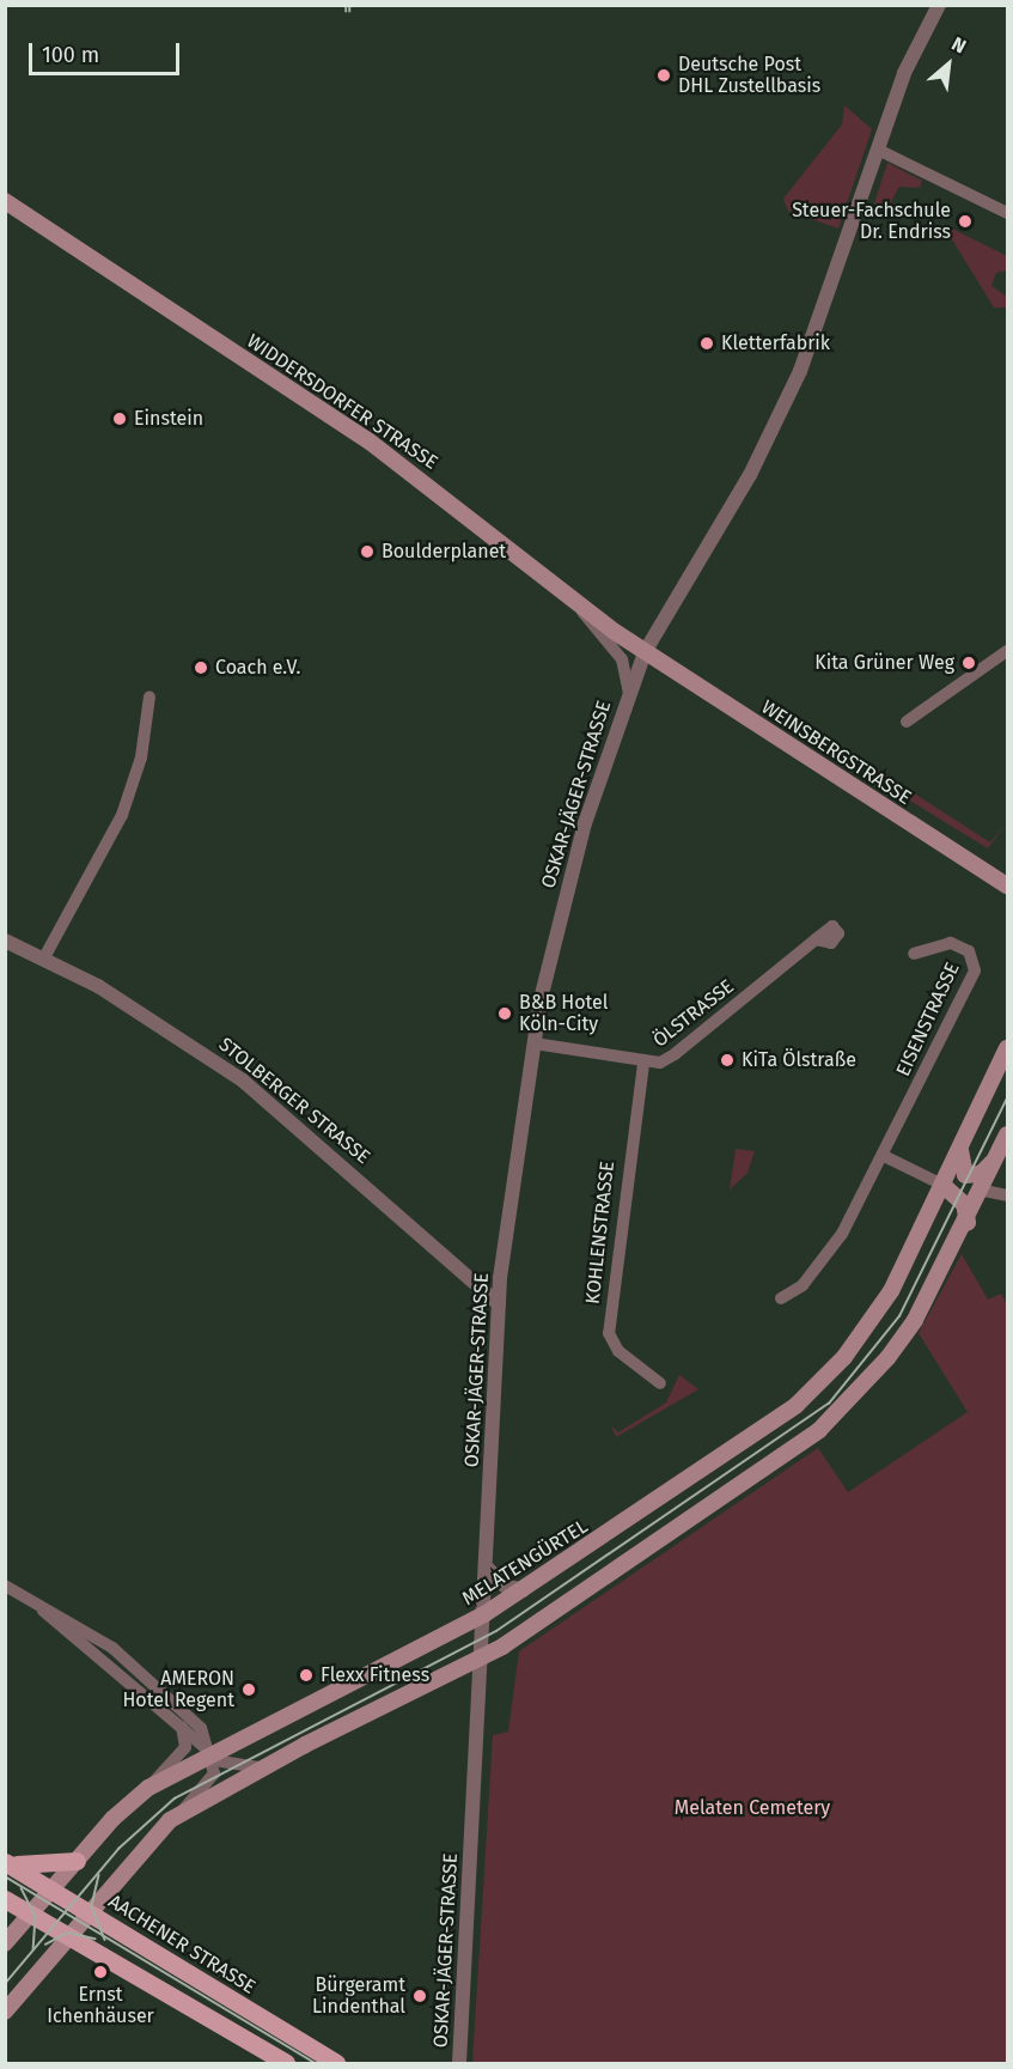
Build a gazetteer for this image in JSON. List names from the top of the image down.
{
  "streets": {
    "main road": [
      "WIDDERSDORFER STRASSE",
      "WEINSBERGSTRASSE",
      "MELATENGÜRTEL",
      "AACHENER STRASSE"
    ],
    "street": [
      "OSKAR-JÄGER-STRASSE",
      "ÖLSTRASSE",
      "EISENSTRASSE",
      "STOLBERGER STRASSE",
      "KOHLENSTRASSE"
    ]
  },
  "crossings": [
    ["WIDDERSDORFER STRASSE", "WEINSBERGSTRASSE"],
    ["WIDDERSDORFER STRASSE", "OSKAR-JÄGER-STRASSE"],
    ["WEINSBERGSTRASSE", "OSKAR-JÄGER-STRASSE"],
    ["OSKAR-JÄGER-STRASSE", "ÖLSTRASSE"],
    ["OSKAR-JÄGER-STRASSE", "STOLBERGER STRASSE"],
    ["OSKAR-JÄGER-STRASSE", "MELATENGÜRTEL"],
    ["ÖLSTRASSE", "KOHLENSTRASSE"],
    ["MELATENGÜRTEL", "AACHENER STRASSE"]
  ],
  "parks": ["Melaten Cemetery"],
  "places": [
    "Deutsche Post DHL Zustellbasis",
    "Steuer-Fachschule Dr. Endriss",
    "Kletterfabrik",
    "Einstein",
    "Boulderplanet",
    "Kita Grüner Weg",
    "Coach e.V.",
    "B&B Hotel Köln-City",
    "KiTa Ölstraße",
    "Flexx Fitness",
    "AMERON Hotel Regent",
    "Ernst Ichenhäuser",
    "Bürgeramt Lindenthal"
  ],
  "scale_bar": "100 m",
  "north": "top right"
}
